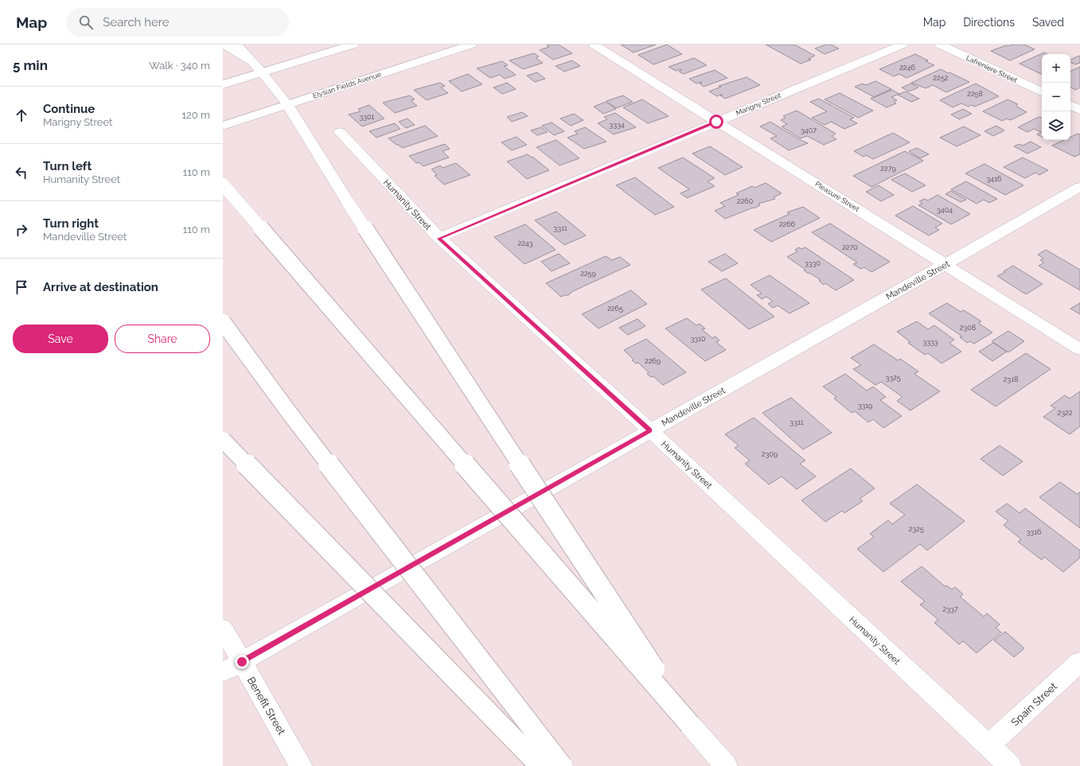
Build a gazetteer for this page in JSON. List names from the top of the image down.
{
  "streets": {
    "main road": [
      "Lafreniere Street",
      "Elysian Fields Avenue",
      "Marigny Street",
      "Pleasure Street",
      "Humanity Street",
      "Mandeville Street",
      "Spain Street",
      "Benefit Street"
    ]
  },
  "crossings": [
    ["Marigny Street", "Pleasure Street"],
    ["Marigny Street", "Humanity Street"],
    ["Pleasure Street", "Mandeville Street"],
    ["Humanity Street", "Mandeville Street"],
    ["Humanity Street", "Spain Street"],
    ["Mandeville Street", "Benefit Street"]
  ],
  "house_numbers": [
    "2246",
    "2252",
    "2258",
    "3301",
    "3334",
    "3407",
    "2279",
    "3416",
    "2260",
    "3404",
    "2266",
    "3311",
    "2243",
    "2270",
    "3330",
    "2259",
    "2265",
    "2308",
    "3310",
    "3333",
    "2269",
    "3325",
    "2318",
    "3319",
    "2322",
    "3311",
    "2309",
    "2325",
    "3316",
    "2337"
  ],
  "page": {
    "header": "Map",
    "search": "Search here",
    "nav": ["Map", "Directions", "Saved"],
    "heading": ["5 min", "Walk · 340 m"],
    "map_buttons": ["+", "−"],
    "list": [
      ["Continue", "Marigny Street", "120 m"],
      ["Turn left", "Humanity Street", "110 m"],
      ["Turn right", "Mandeville Street", "110 m"],
      "Arrive at destination"
    ],
    "buttons": ["Save", "Share"]
  }
}
